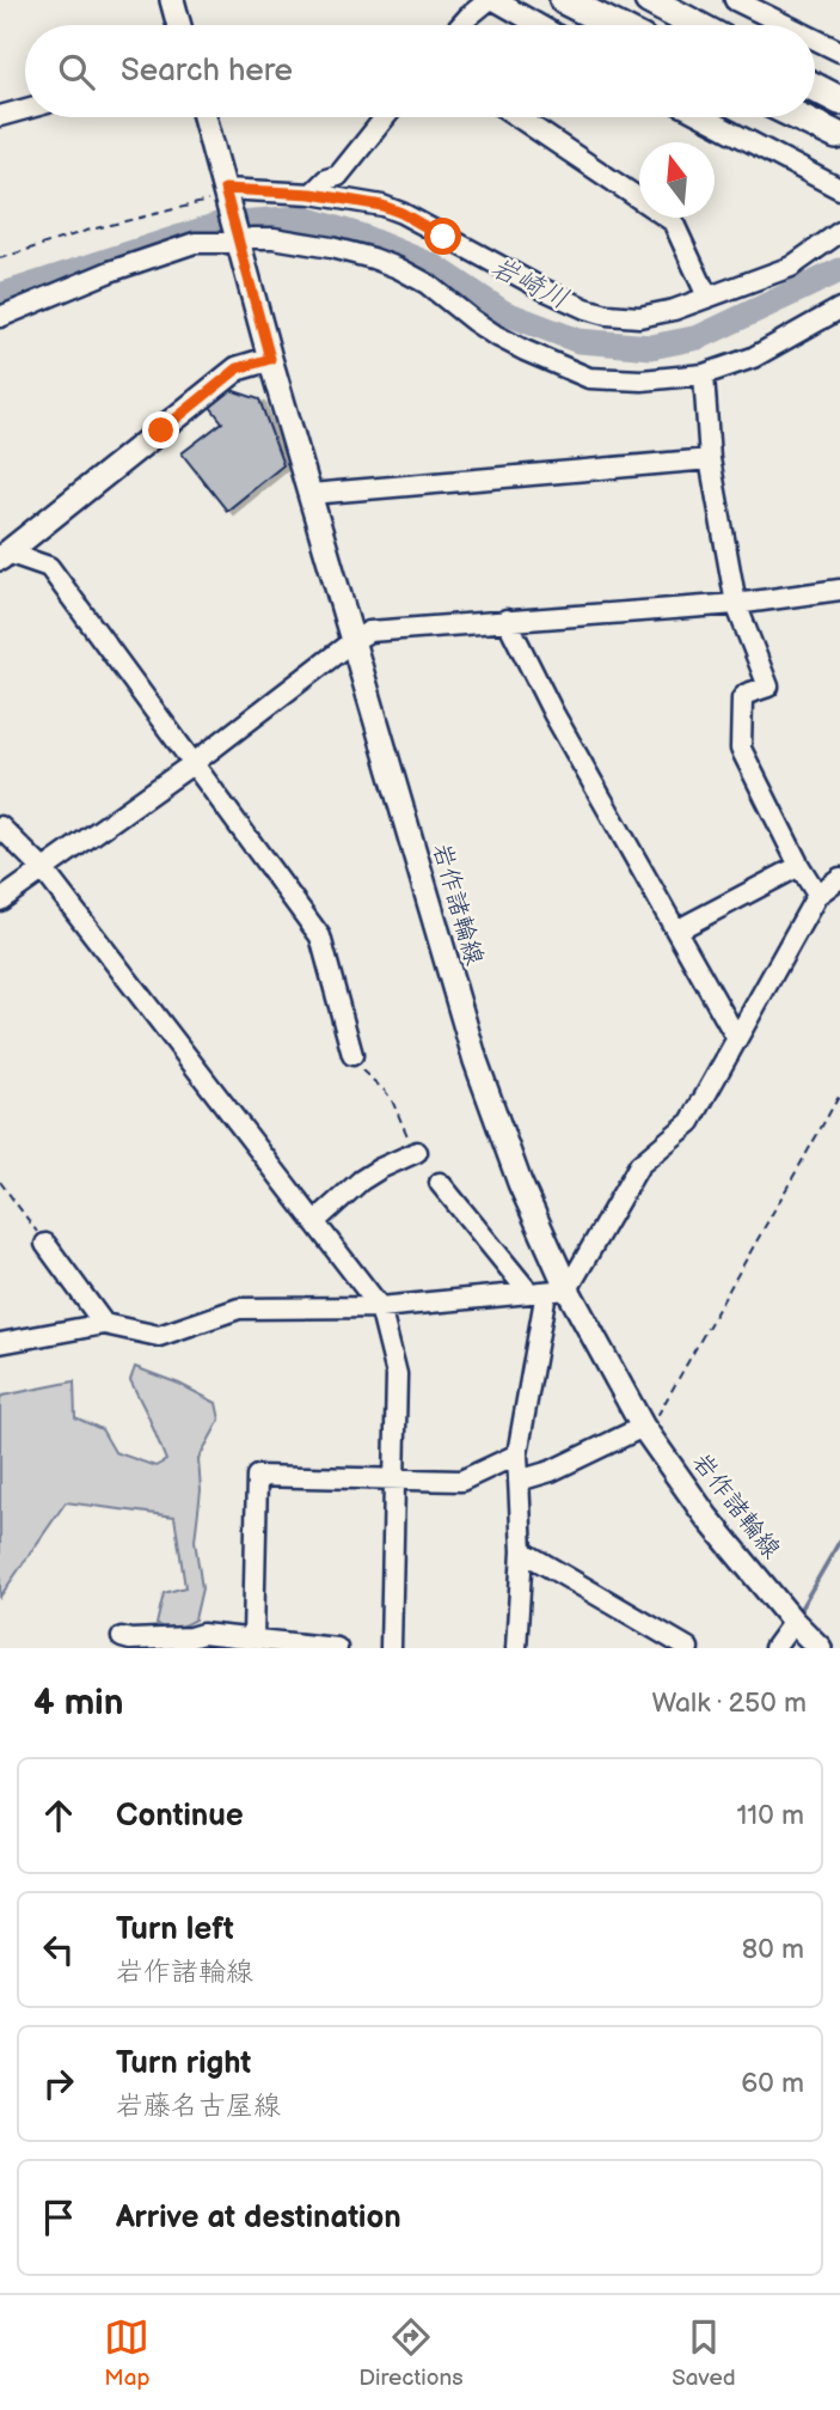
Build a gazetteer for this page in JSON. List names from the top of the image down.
{
  "streets": {
    "main road": ["岩作諸輪線"]
  },
  "water": ["岩崎川"],
  "north": "top",
  "page": {
    "search": "Search here",
    "heading": ["4 min", "Walk · 250 m"],
    "list": [
      ["Continue", "110 m"],
      ["Turn left", "岩作諸輪線", "80 m"],
      ["Turn right", "岩藤名古屋線", "60 m"],
      "Arrive at destination"
    ],
    "nav": ["Map", "Directions", "Saved"]
  }
}
